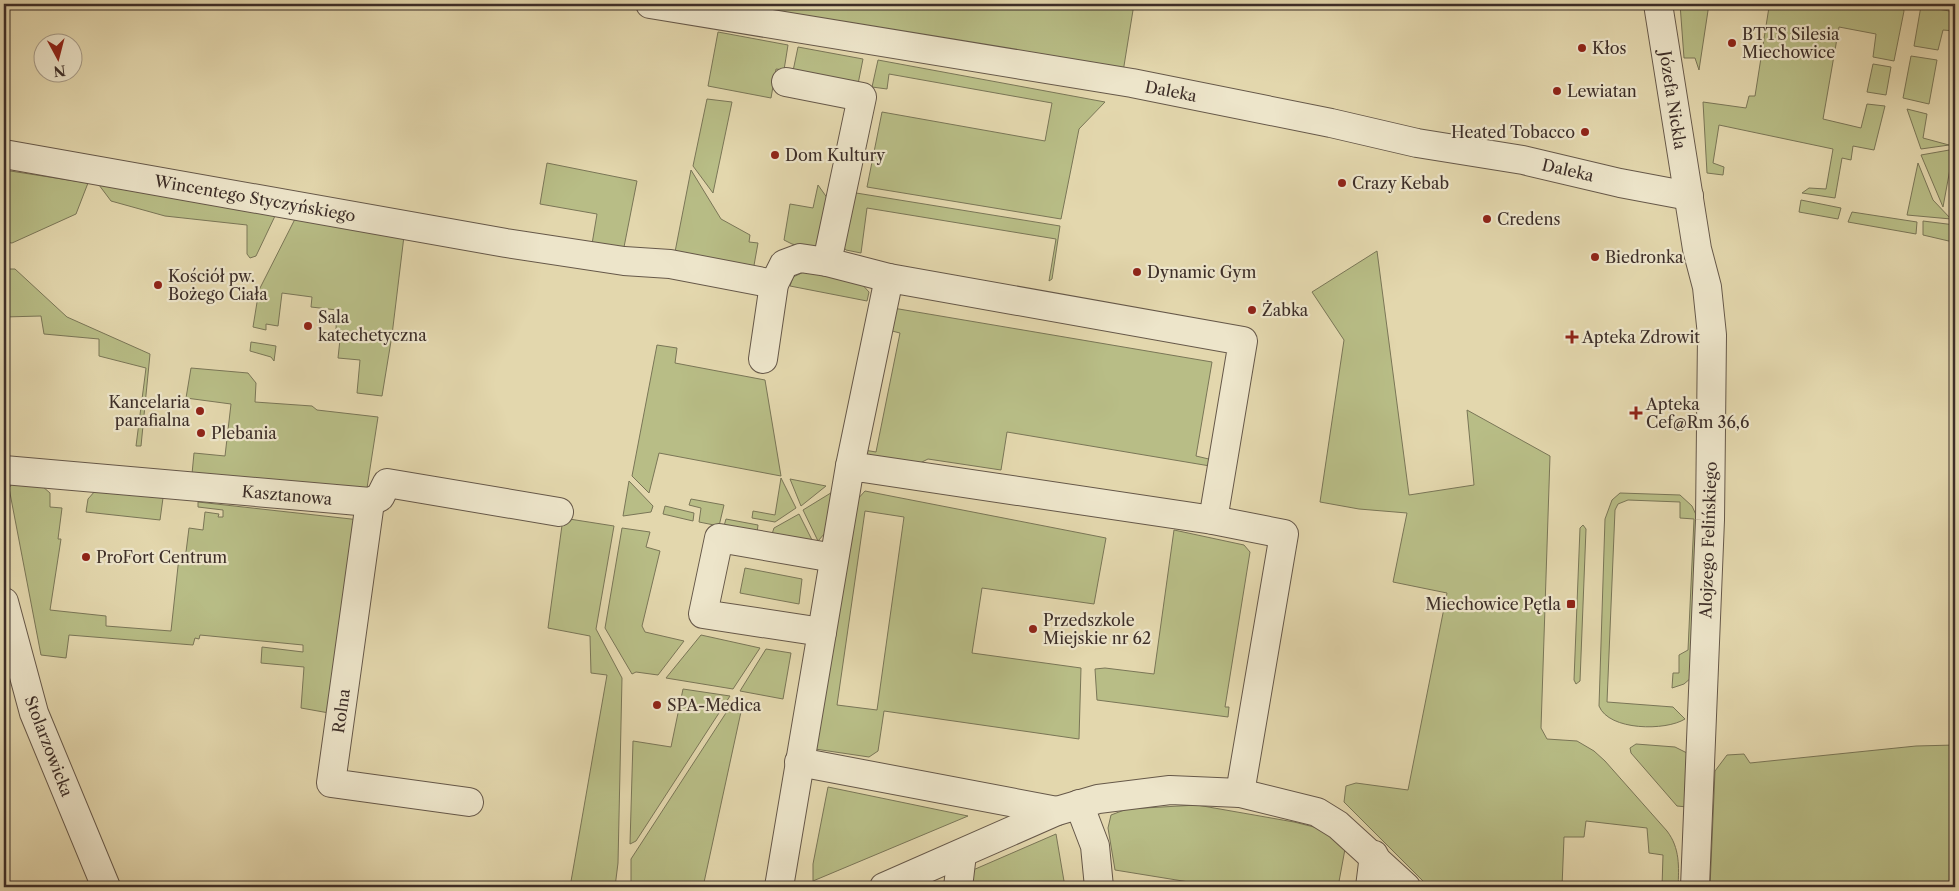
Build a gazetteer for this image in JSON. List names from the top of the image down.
{
  "streets": {
    "street": [
      "Daleka",
      "Józefa Nickla",
      "Wincentego Styczyńskiego",
      "Kasztanowa",
      "Alojzego Felińskiego",
      "Rolna",
      "Stolarzowicka"
    ]
  },
  "crossings": [
    ["Daleka", "Józefa Nickla"],
    ["Daleka", "Alojzego Felińskiego"],
    ["Józefa Nickla", "Alojzego Felińskiego"],
    ["Kasztanowa", "Rolna"]
  ],
  "places": {
    "other": [
      "BTTS Silesia Miechowice",
      "Kłos",
      "Lewiatan",
      "Heated Tobacco",
      "Dom Kultury",
      "Crazy Kebab",
      "Credens",
      "Biedronka",
      "Dynamic Gym",
      "Kościół pw. Bożego Ciała",
      "Żabka",
      "Sala katechetyczna",
      "Kancelaria parafialna",
      "Plebania",
      "ProFort Centrum",
      "Przedszkole Miejskie nr 62",
      "SPA-Medica"
    ],
    "health": ["Apteka Zdrowit", "Apteka Cef@Rm 36,6"],
    "transit": ["Miechowice Pętla"]
  },
  "north": "bottom"
}
